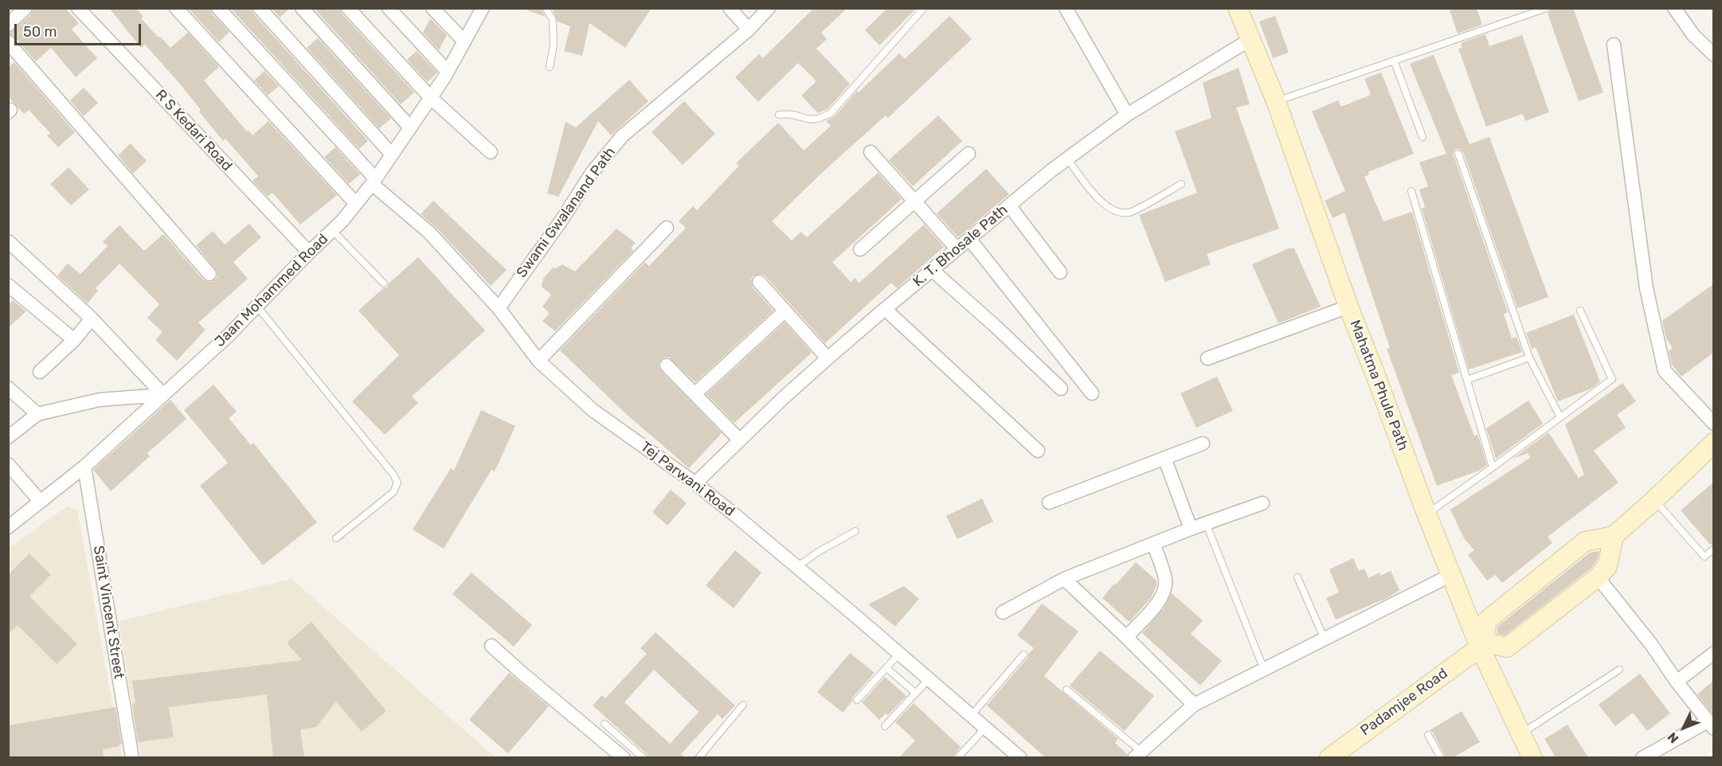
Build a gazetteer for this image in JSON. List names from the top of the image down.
{
  "streets": {
    "main road": ["Mahatma Phule Path", "Padamjee Road"],
    "street": [
      "R S Kedari Road",
      "Swami Gwalanand Path",
      "K. T. Bhosale Path",
      "Jaan Mohammed Road",
      "Tej Parwani Road",
      "Saint Vincent Street"
    ]
  },
  "crossings": [
    ["R S Kedari Road", "Jaan Mohammed Road"],
    ["Swami Gwalanand Path", "Tej Parwani Road"],
    ["K. T. Bhosale Path", "Mahatma Phule Path"],
    ["K. T. Bhosale Path", "Tej Parwani Road"],
    ["Jaan Mohammed Road", "Tej Parwani Road"],
    ["Jaan Mohammed Road", "Saint Vincent Street"],
    ["Mahatma Phule Path", "Padamjee Road"]
  ],
  "scale_bar": "50 m",
  "north": "bottom left"
}
